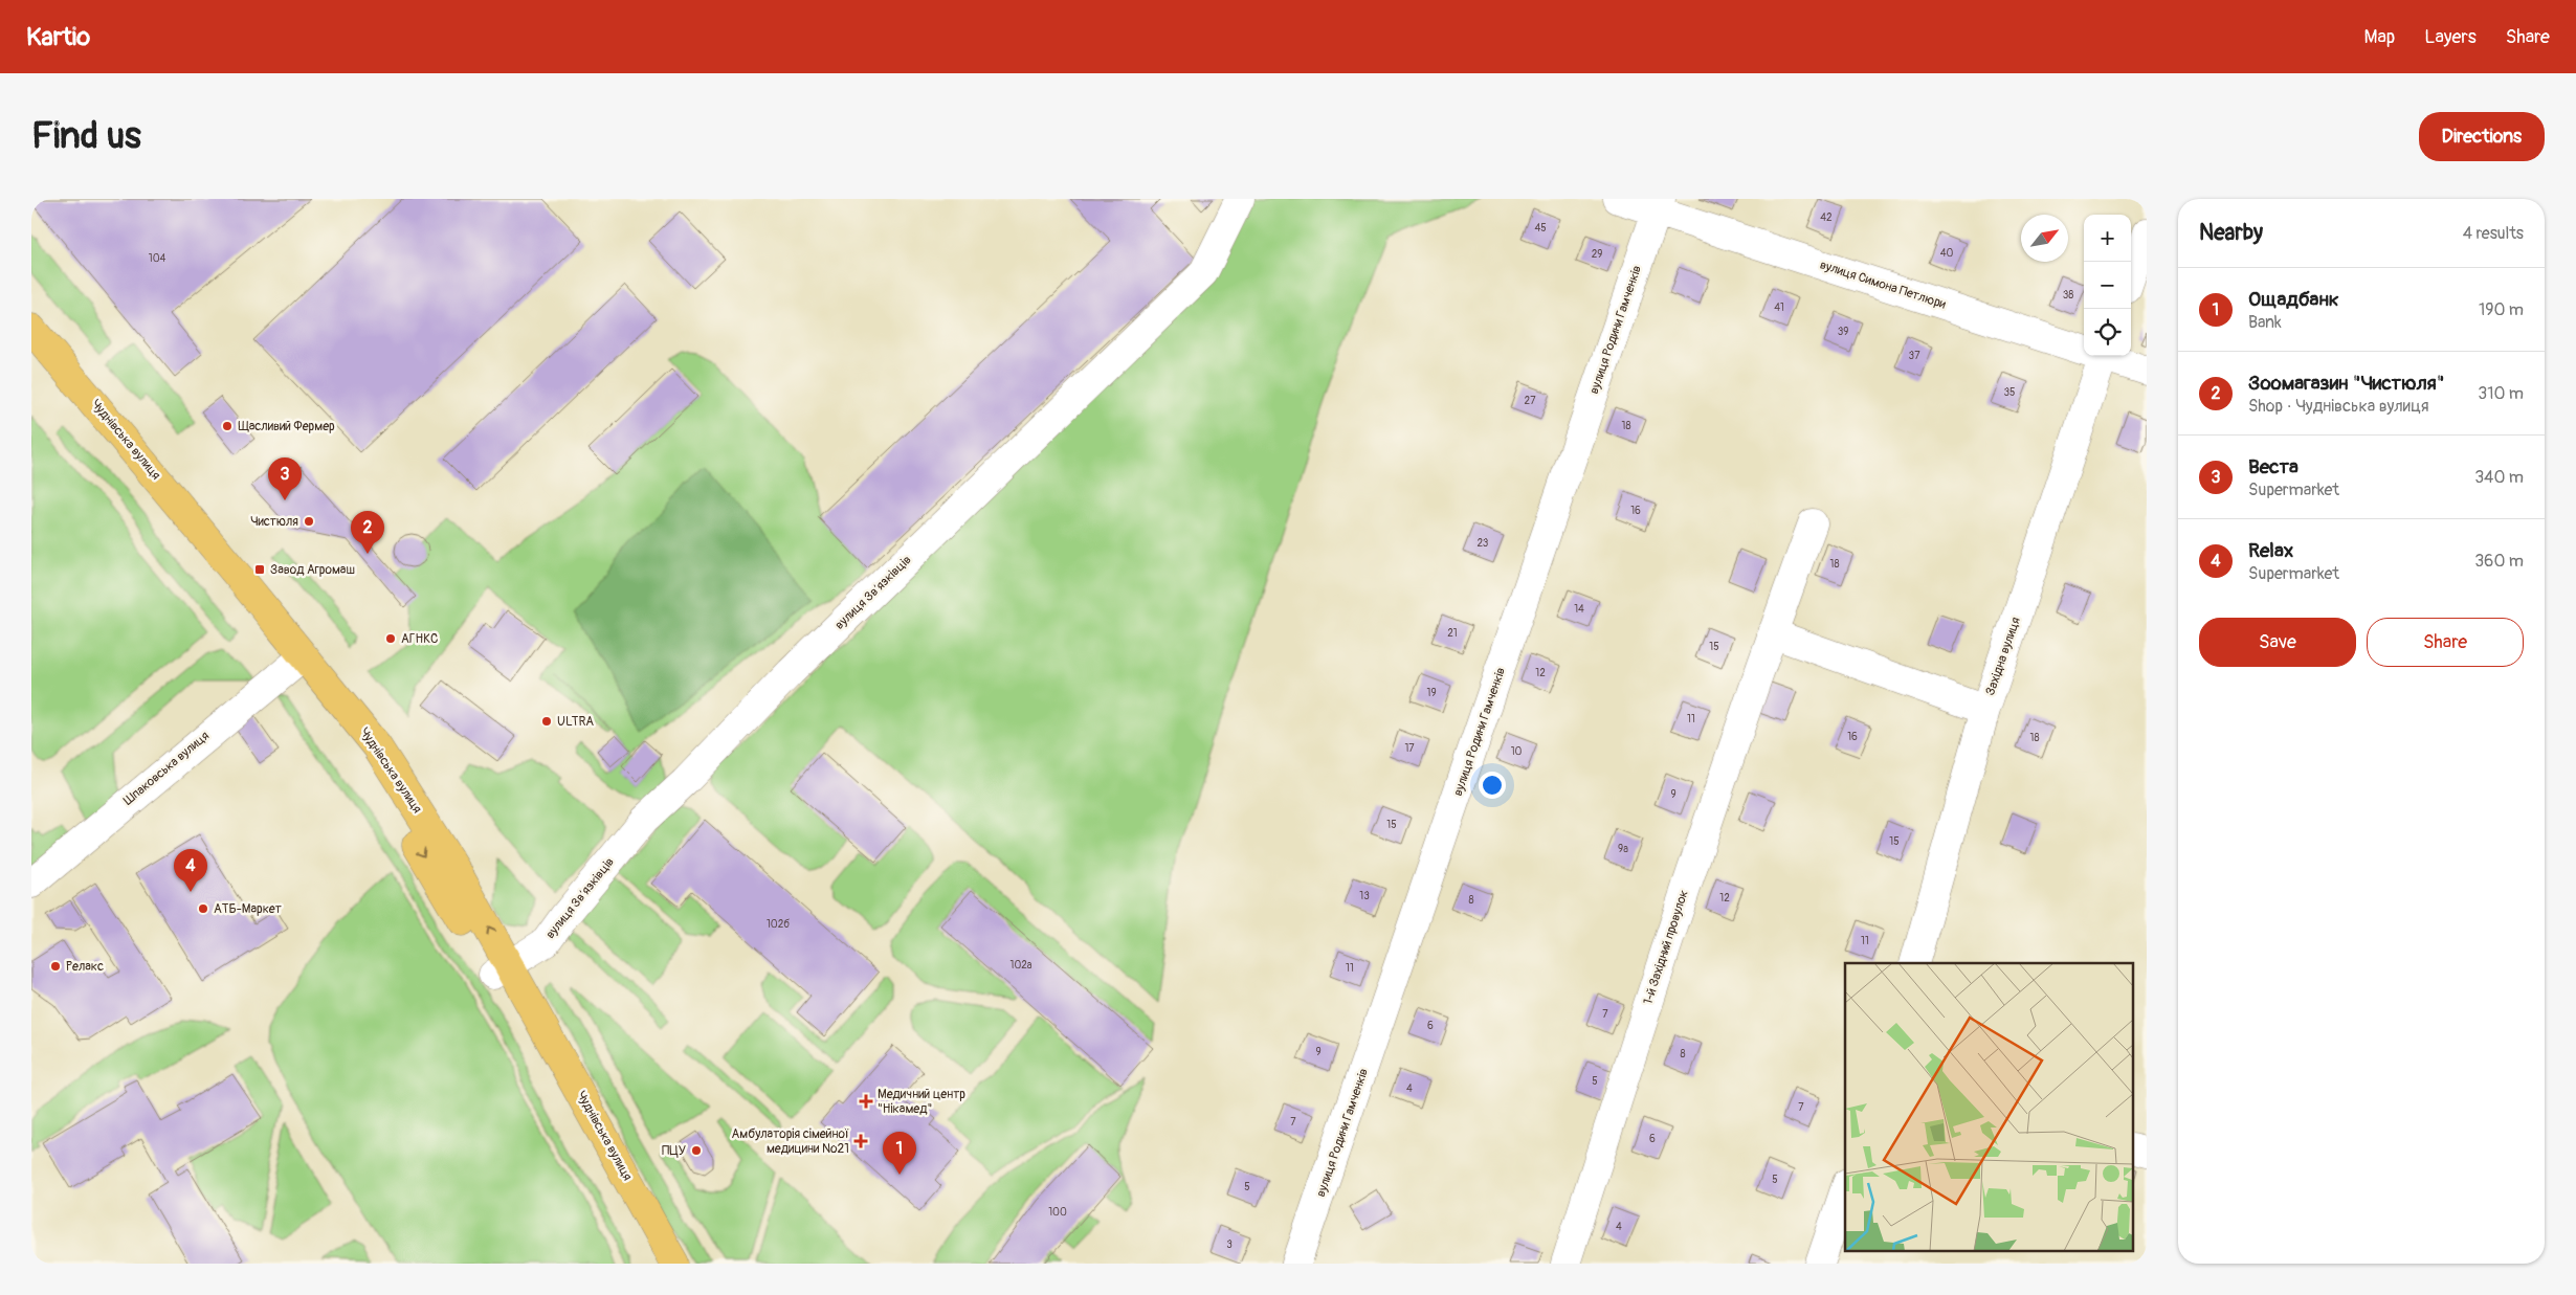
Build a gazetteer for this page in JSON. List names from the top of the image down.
{
  "streets": {
    "main road": ["Чуднівська вулиця"],
    "street": [
      "вулиця Симона Петлюри",
      "вулиця Родини Гамченків",
      "вулиця Звʼязківців",
      "Західна вулиця",
      "Шпаковська вулиця",
      "1-й Західний провулок"
    ]
  },
  "crossings": [
    ["вулиця Симона Петлюри", "вулиця Родини Гамченків"],
    ["Чуднівська вулиця", "вулиця Звʼязківців"],
    ["Чуднівська вулиця", "Шпаковська вулиця"]
  ],
  "places": {
    "other": [
      "Щасливий Фермер",
      "Чистюля",
      "АГНКС",
      "ULTRA",
      "АТБ-Маркет",
      "Релакс",
      "ПЦУ"
    ],
    "transit": ["Завод Агромаш"],
    "health": ["Медичний центр \"Нікамед\"", "Амбулаторія сімейної медицини №21"]
  },
  "house_numbers": [
    "42",
    "45",
    "40",
    "29",
    "104",
    "38",
    "41",
    "39",
    "37",
    "35",
    "27",
    "18",
    "16",
    "23",
    "18",
    "14",
    "21",
    "15",
    "12",
    "19",
    "11",
    "16",
    "18",
    "17",
    "10",
    "9",
    "15",
    "15",
    "9а",
    "13",
    "12",
    "8",
    "102б",
    "11",
    "102а",
    "11",
    "7",
    "6",
    "9",
    "8",
    "5",
    "4",
    "7",
    "7",
    "6",
    "5",
    "5",
    "100",
    "4",
    "3"
  ],
  "north": "top right",
  "page": {
    "header": "Kartio",
    "nav": ["Map", "Layers", "Share"],
    "buttons": [
      "Directions",
      ["Save", "Share"]
    ],
    "title": "Find us",
    "heading": ["Nearby", "4 results"],
    "map_buttons": ["+", "−"],
    "list": [
      {
        "mark": "1",
        "name": "Ощадбанк",
        "note": "Bank",
        "value": "190 m"
      },
      {
        "mark": "2",
        "name": "Зоомагазин \"Чистюля\"",
        "note": "Shop · Чуднівська вулиця",
        "value": "310 m"
      },
      {
        "mark": "3",
        "name": "Веста",
        "note": "Supermarket",
        "value": "340 m"
      },
      {
        "mark": "4",
        "name": "Relax",
        "note": "Supermarket",
        "value": "360 m"
      }
    ],
    "pins": [
      "3",
      "2",
      "4",
      "1"
    ]
  }
}
